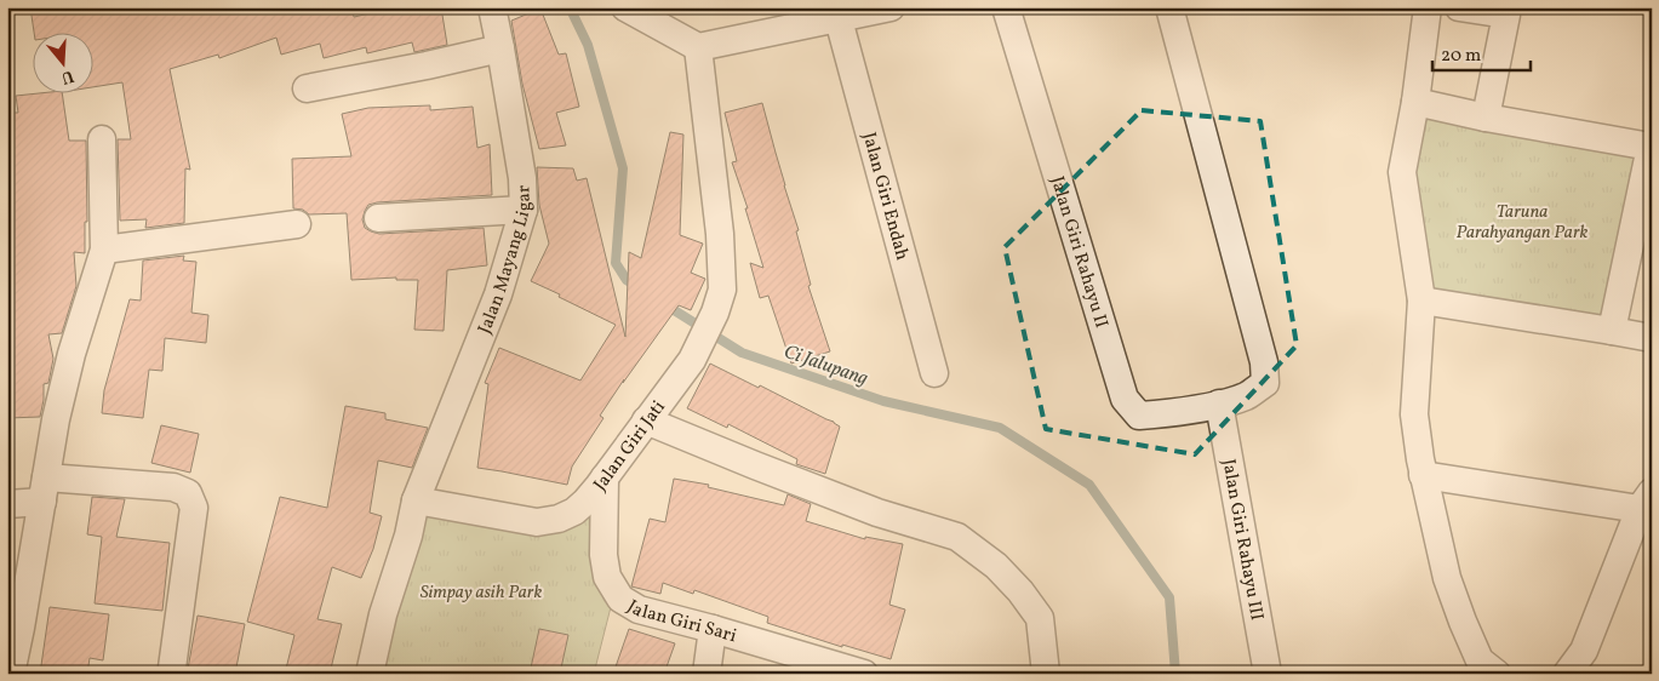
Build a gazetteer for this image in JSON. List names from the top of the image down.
{
  "streets": {
    "street": [
      "Jalan Giri Endah",
      "Jalan Giri Rahayu II",
      "Jalan Mayang Ligar",
      "Jalan Giri Jati",
      "Jalan Giri Rahayu III",
      "Jalan Giri Sari"
    ]
  },
  "crossings": [
    ["Jalan Giri Rahayu II", "Jalan Giri Rahayu III"],
    ["Jalan Mayang Ligar", "Jalan Giri Jati"],
    ["Jalan Giri Jati", "Jalan Giri Sari"]
  ],
  "water": ["Ci Jalupang"],
  "parks": ["Taruna Parahyangan Park", "Simpay asih Park"],
  "scale_bar": "20 m",
  "north": "bottom"
}
